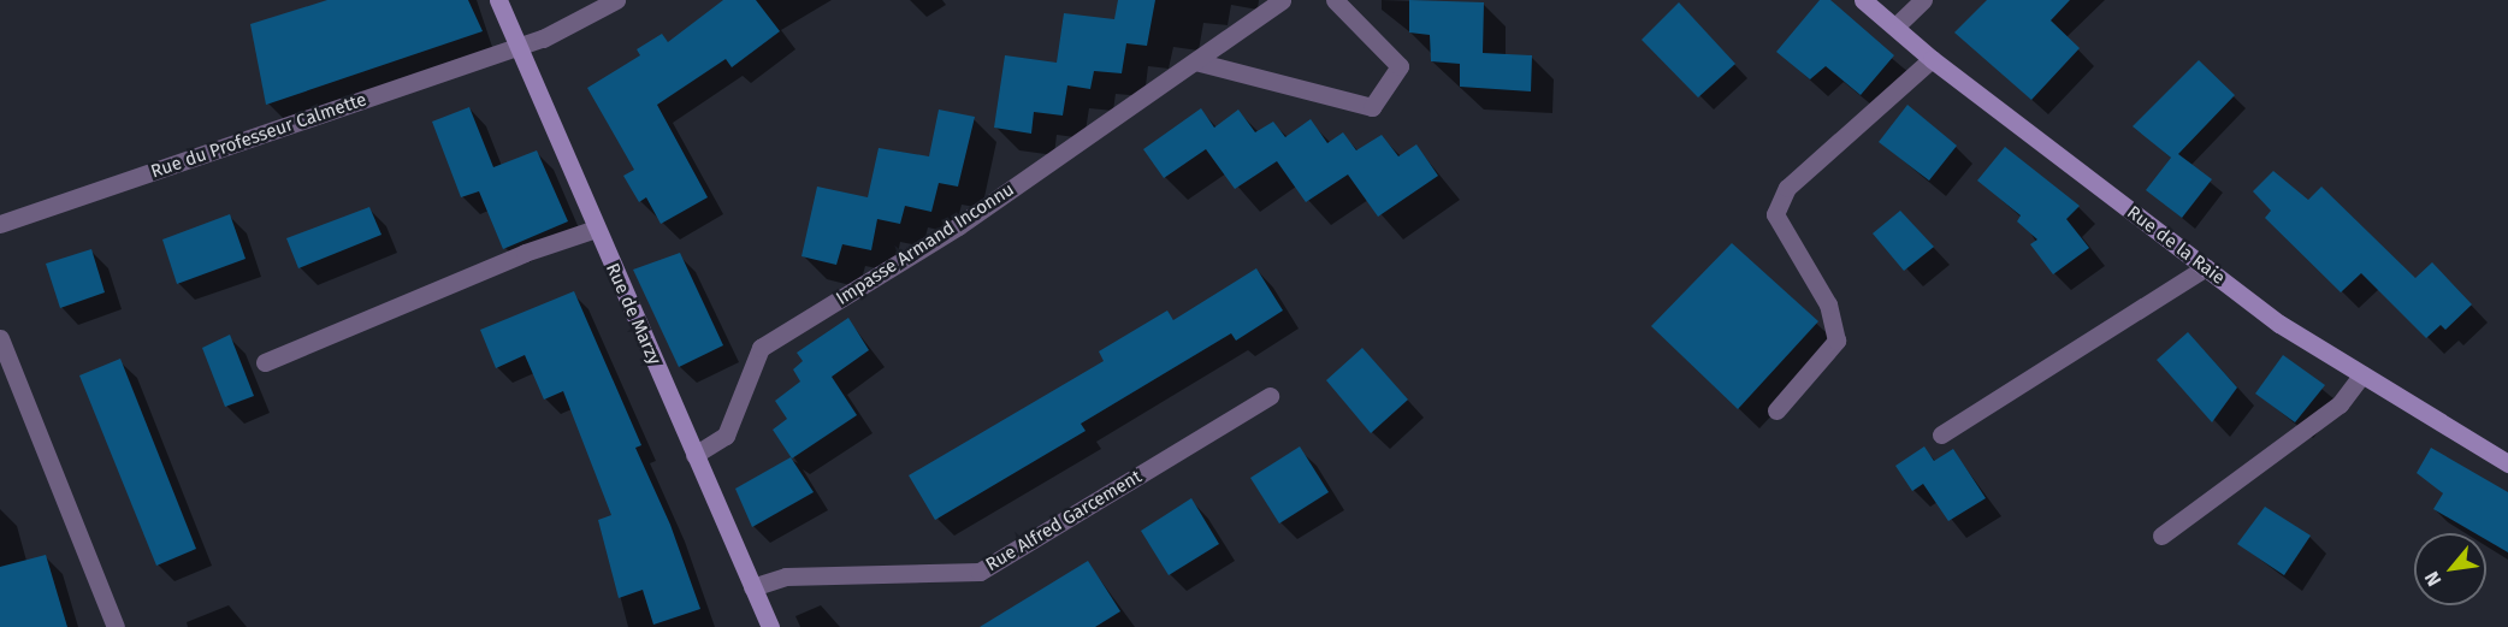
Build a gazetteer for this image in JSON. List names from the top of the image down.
{
  "streets": {
    "street": [
      "Rue du Professeur Calmette",
      "Impasse Armand Inconnu",
      "Rue de la Raie",
      "Rue de Marzy",
      "Rue Alfred Garcement"
    ]
  },
  "crossings": [
    ["Rue du Professeur Calmette", "Rue de Marzy"],
    ["Impasse Armand Inconnu", "Rue de Marzy"],
    ["Rue de Marzy", "Rue Alfred Garcement"]
  ],
  "north": "bottom left"
}
